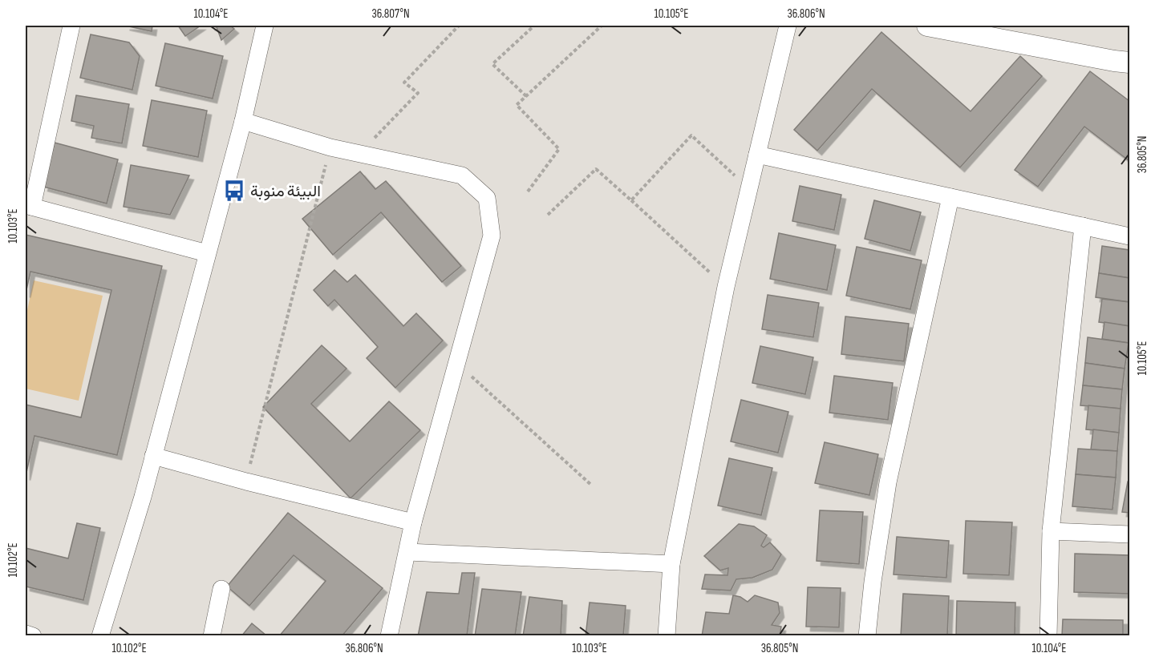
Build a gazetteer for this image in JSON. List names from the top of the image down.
{
  "places": {
    "bus stop": ["البيئة منوبة"]
  },
  "coordinates": [
    "10.104°E",
    "36.807°N",
    "10.105°E",
    "36.806°N",
    "36.805°N",
    "10.103°E",
    "10.102°E"
  ]
}
